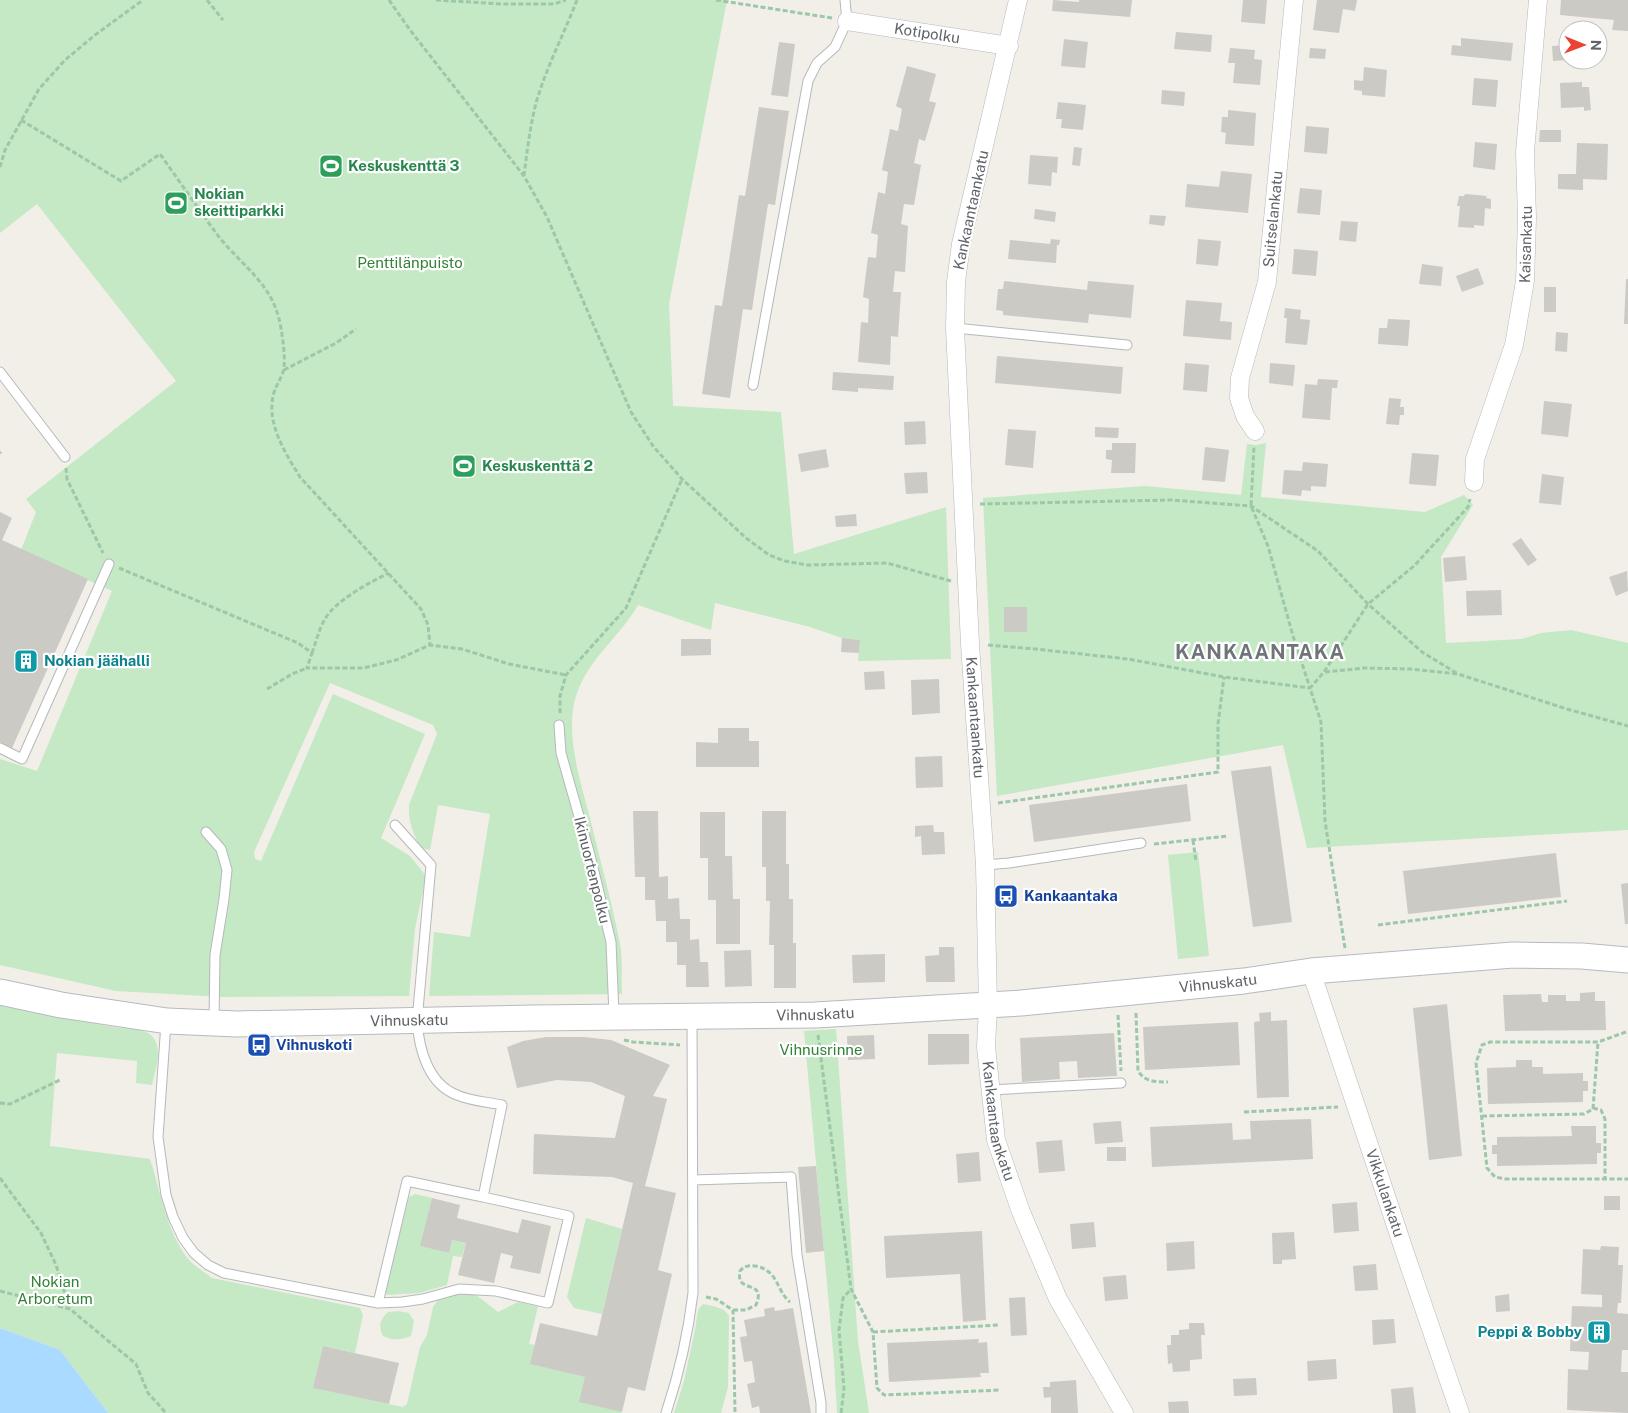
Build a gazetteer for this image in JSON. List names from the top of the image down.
{
  "streets": {
    "street": [
      "Kotipolku",
      "Kankaantaankatu",
      "Suitselankatu",
      "Kaisankatu",
      "Vihnuskatu",
      "Vikkulankatu"
    ],
    "lane": ["Ikinuortenpolku"]
  },
  "crossings": [
    ["Kotipolku", "Kankaantaankatu"],
    ["Kankaantaankatu", "Vihnuskatu"],
    ["Ikinuortenpolku", "Vihnuskatu"],
    ["Vihnuskatu", "Vikkulankatu"]
  ],
  "districts": ["KANKAANTAKA"],
  "parks": ["Penttilänpuisto", "Vihnusrinne", "Nokian Arboretum"],
  "places": {
    "sports": ["Keskuskenttä 3", "Nokian skeittiparkki", "Keskuskenttä 2"],
    "building": ["Nokian jäähalli", "Peppi & Bobby"],
    "bus stop": ["Kankaantaka", "Vihnuskoti"]
  },
  "north": "right"
}
